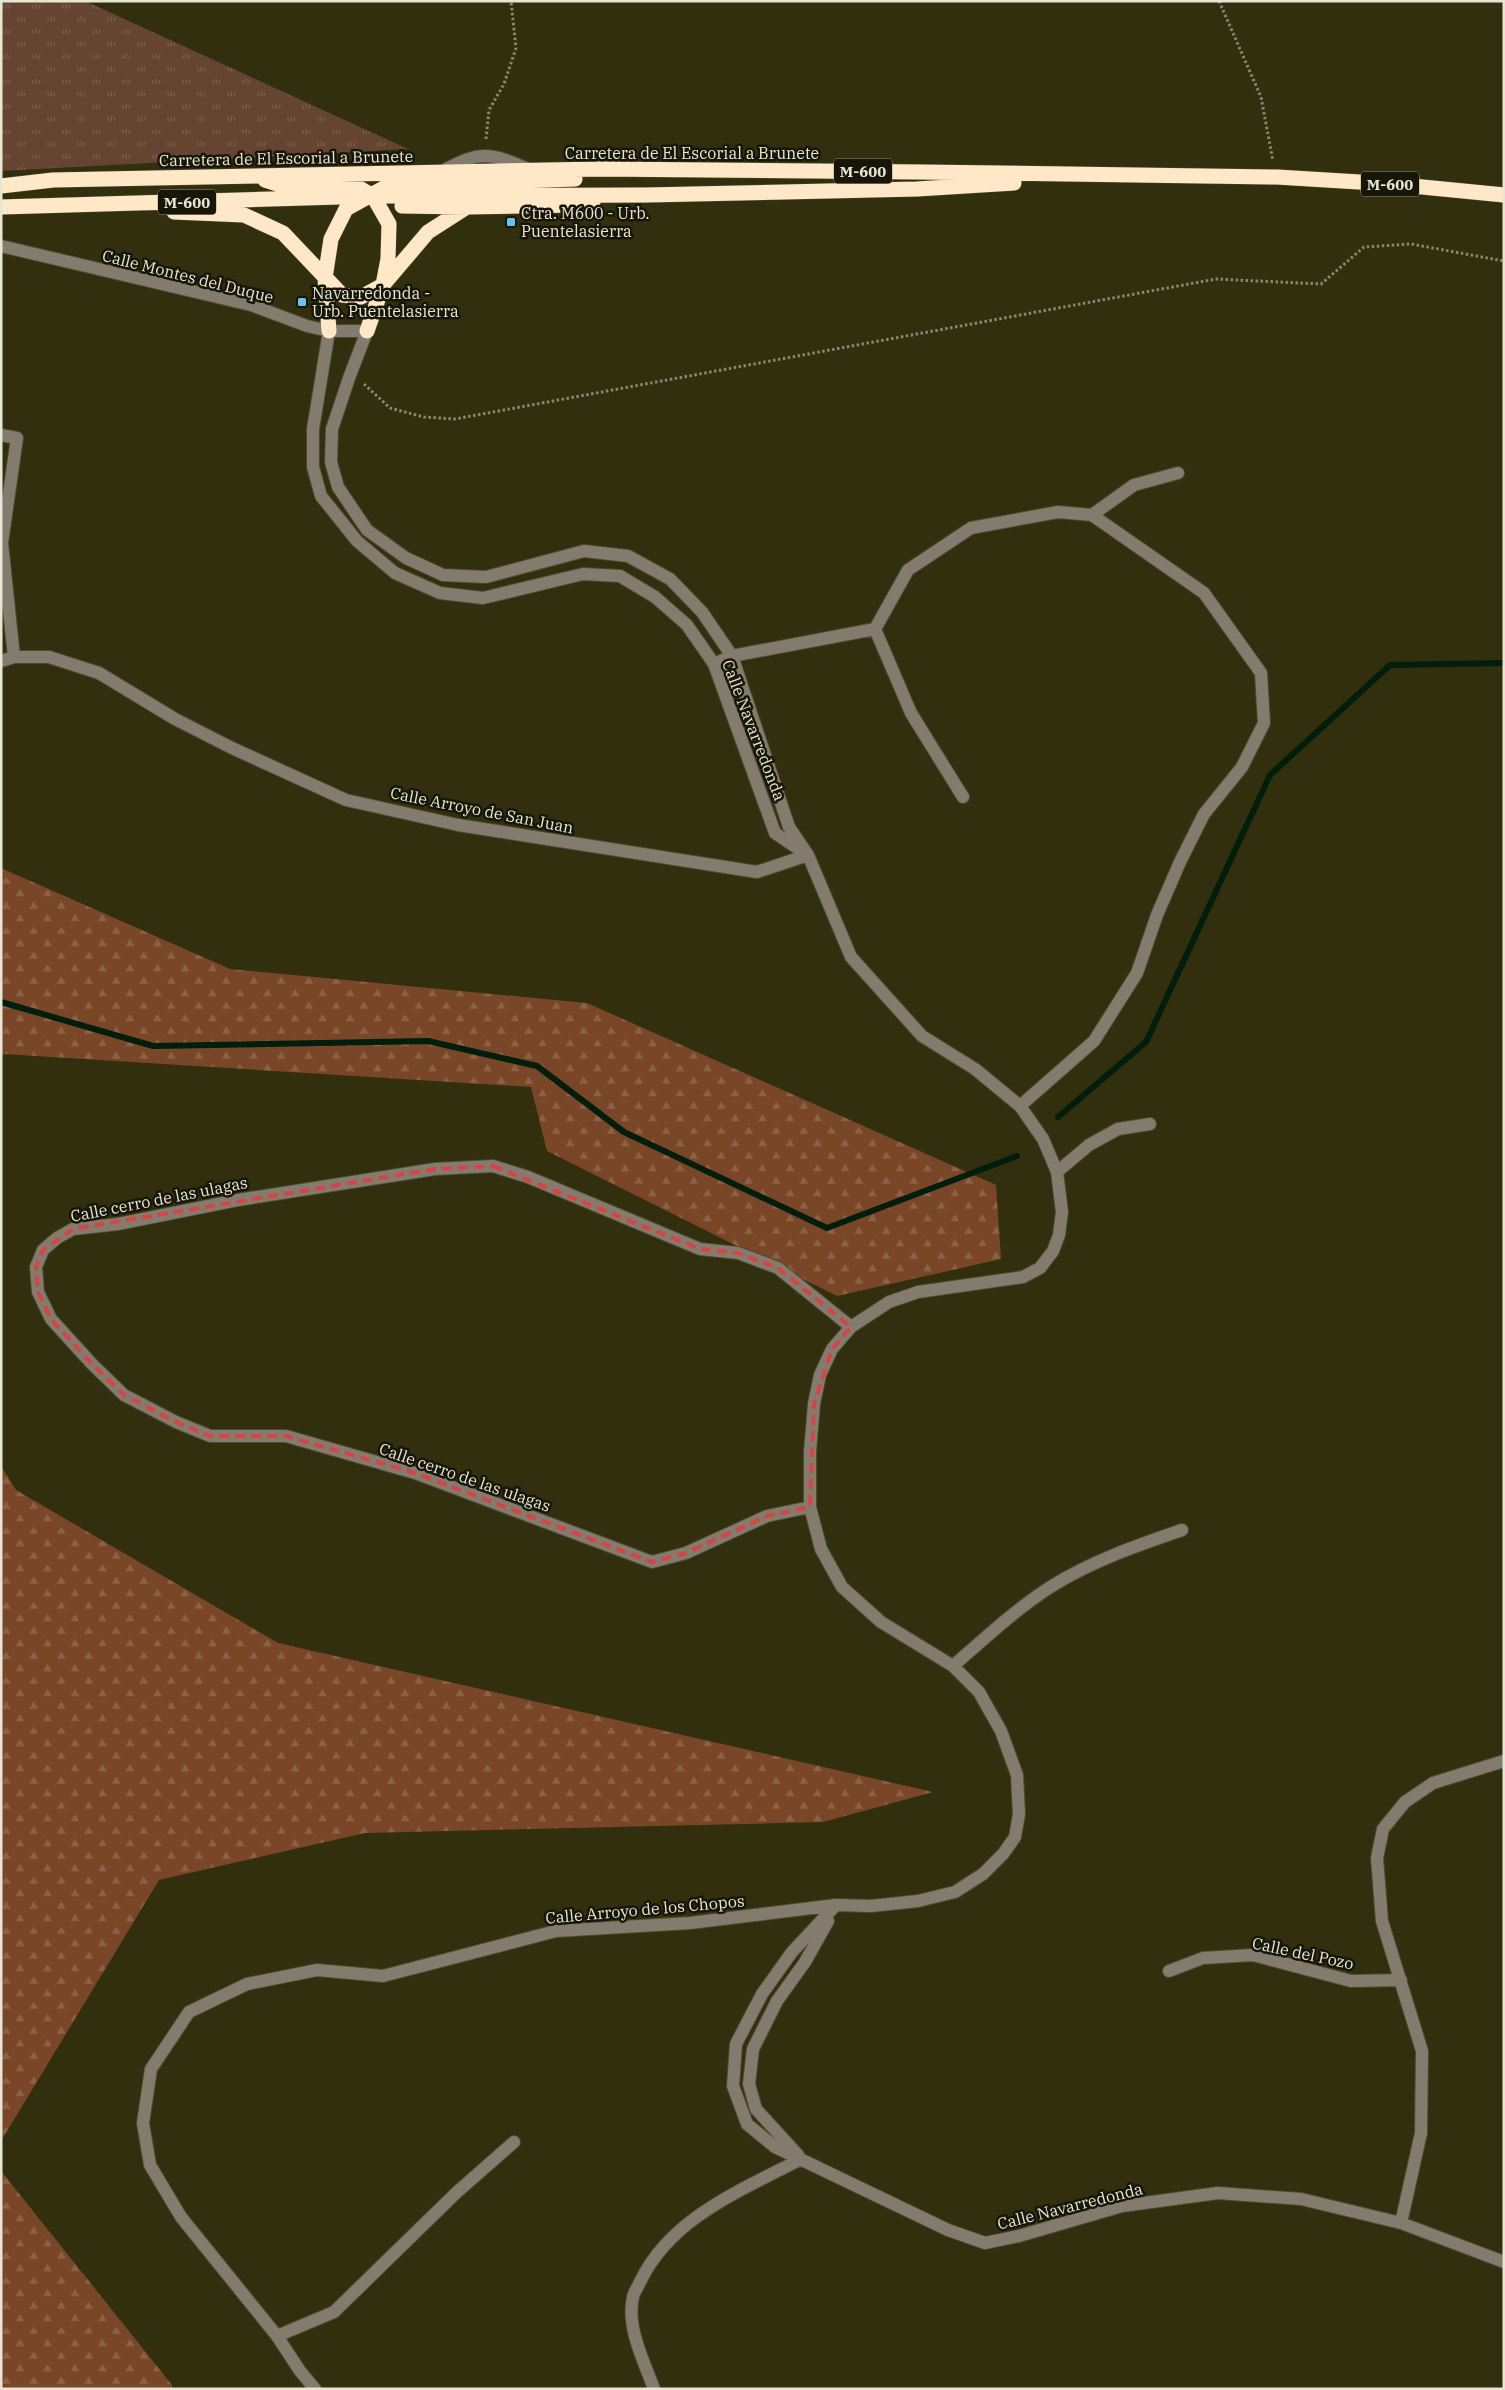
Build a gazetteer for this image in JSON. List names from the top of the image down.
{
  "streets": {
    "highway": ["Carretera de El Escorial a Brunete", "M-600"],
    "street": [
      "Calle Montes del Duque",
      "Calle Navarredonda",
      "Calle Arroyo de San Juan",
      "Calle cerro de las ulagas",
      "Calle Arroyo de los Chopos",
      "Calle del Pozo"
    ]
  },
  "crossings": [
    ["Carretera de El Escorial a Brunete", "M-600"],
    ["Calle Montes del Duque", "Calle Navarredonda"],
    ["Calle Navarredonda", "Calle Arroyo de San Juan"],
    ["Calle Navarredonda", "Calle cerro de las ulagas"],
    ["Calle Navarredonda", "Calle Arroyo de los Chopos"]
  ],
  "places": {
    "transit": ["Ctra. M600 - Urb. Puentelasierra", "Navarredonda - Urb. Puentelasierra"]
  }
}
